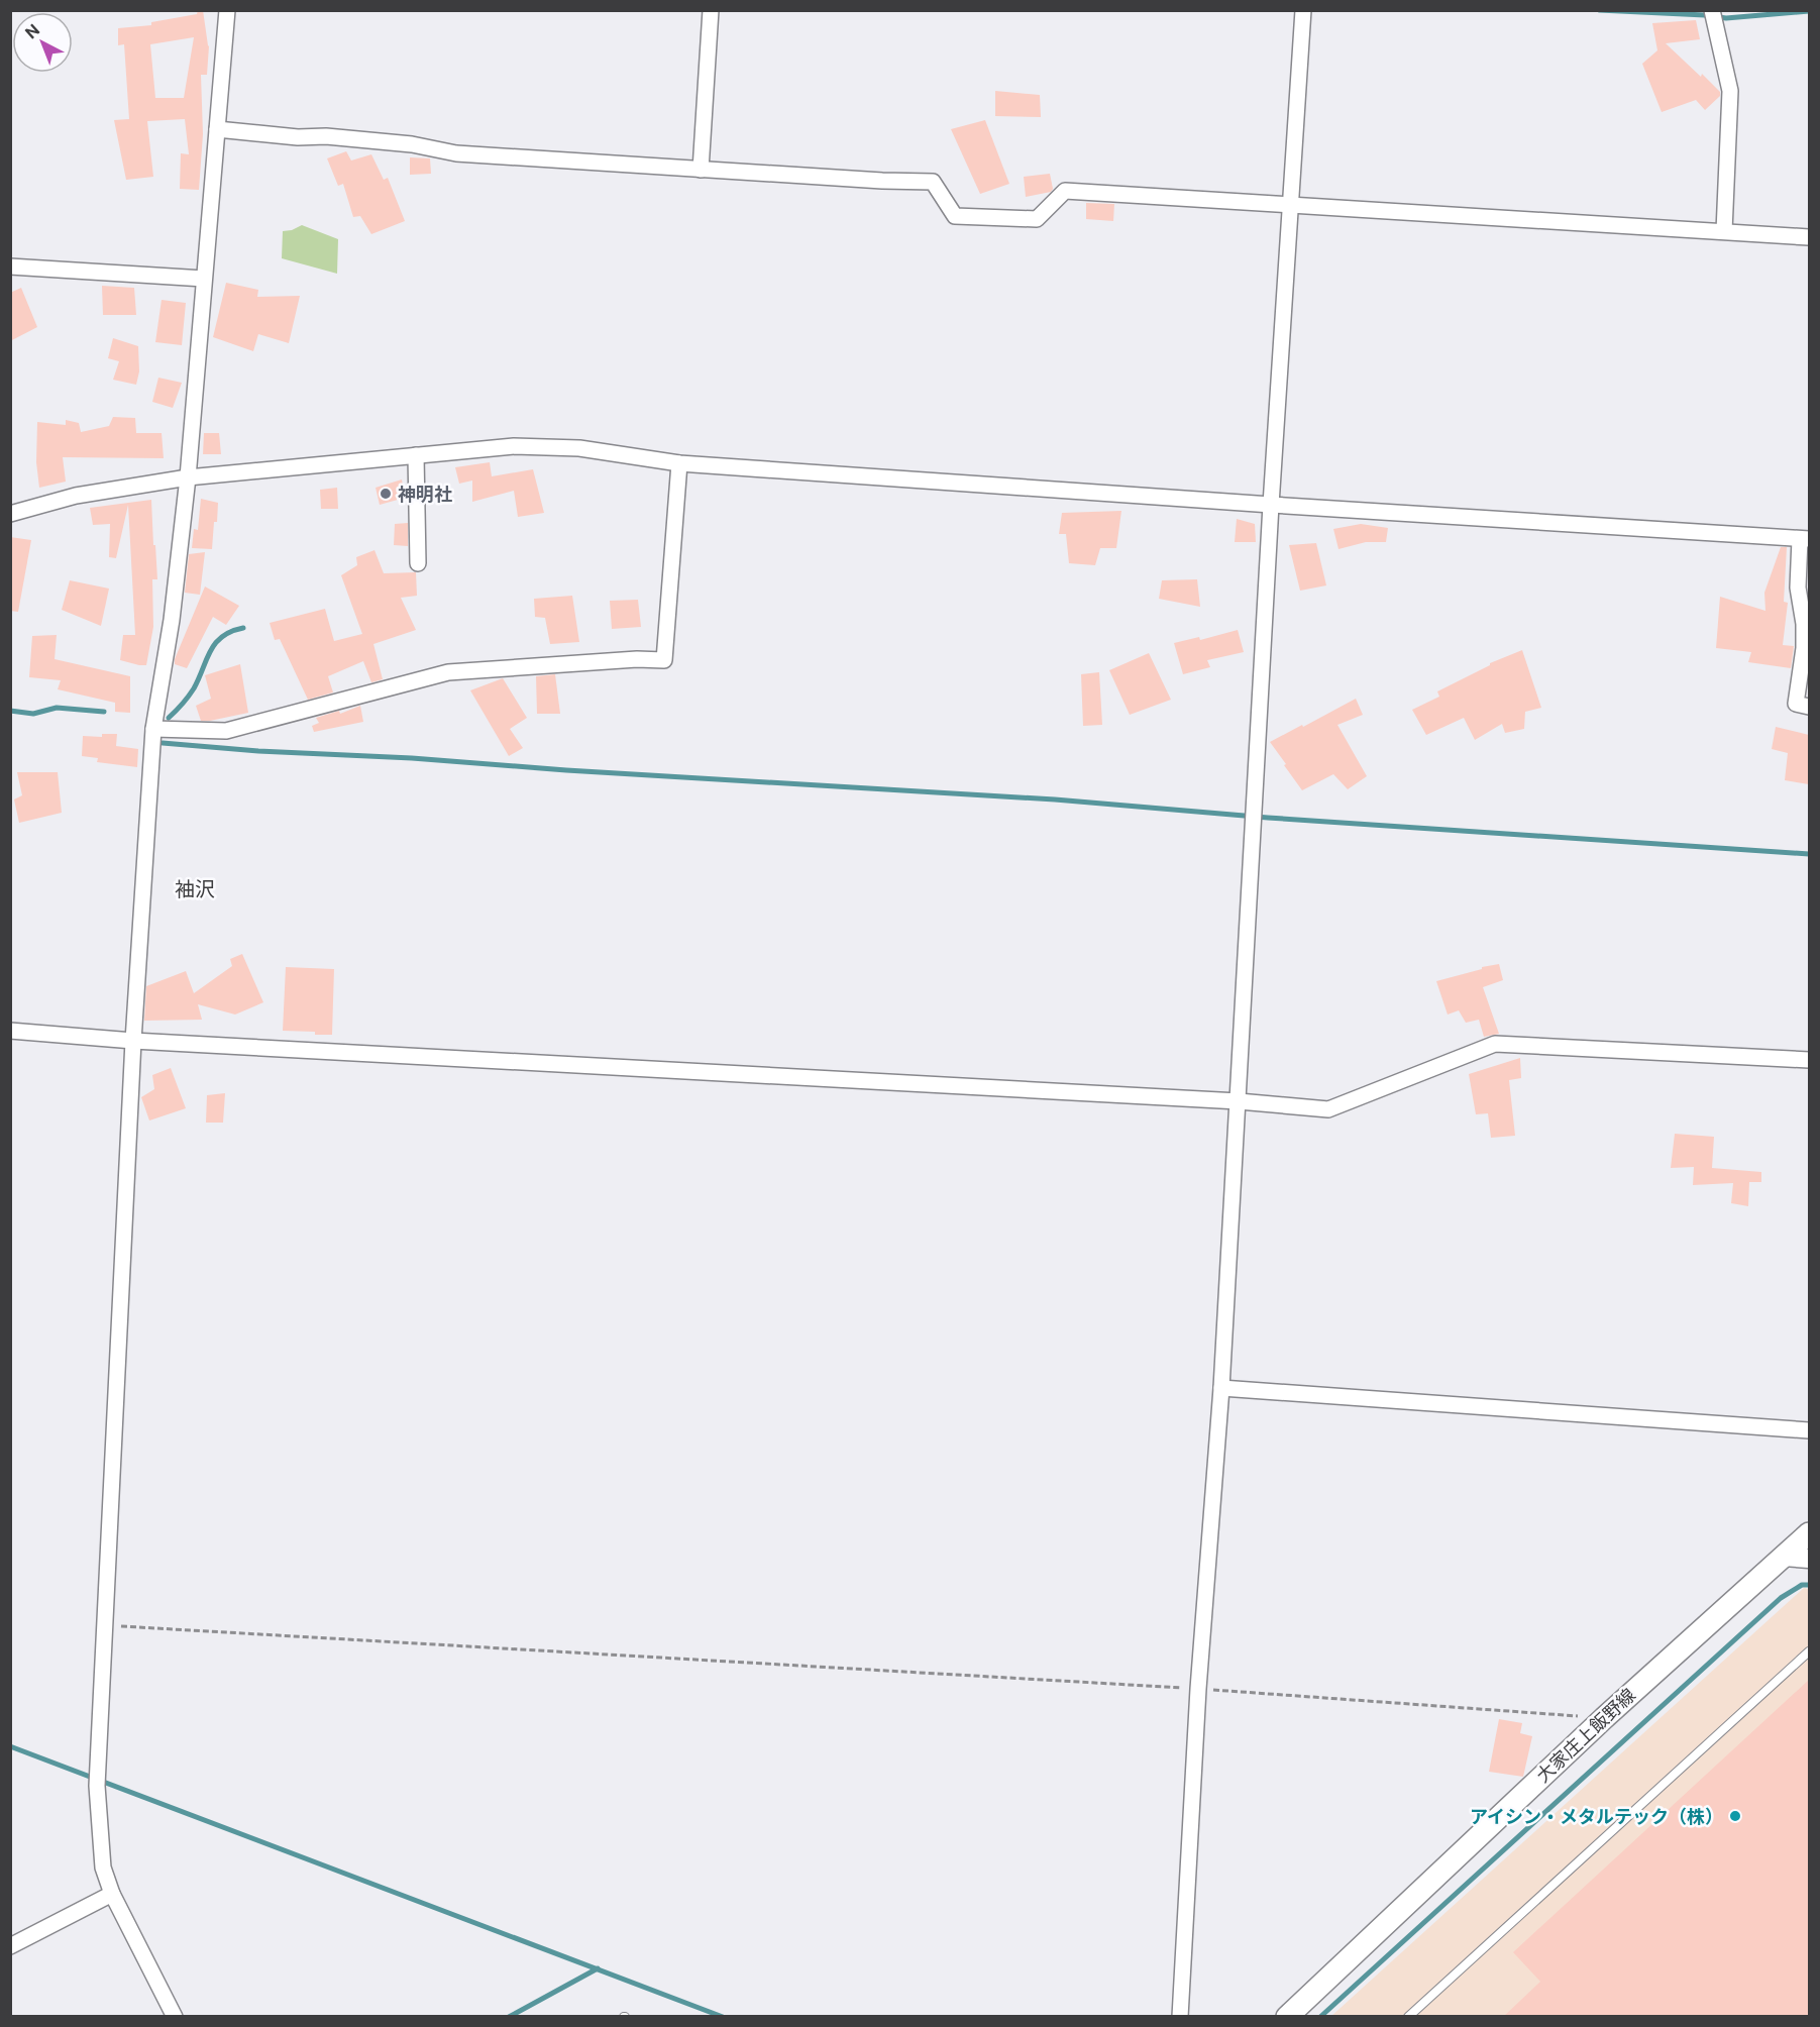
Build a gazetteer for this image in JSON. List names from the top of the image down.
{
  "streets": {
    "main road": ["大家庄上飯野線"]
  },
  "districts": ["袖沢"],
  "places": ["神明社", "アイシン・メタルテック（株）"],
  "north": "top left"
}
